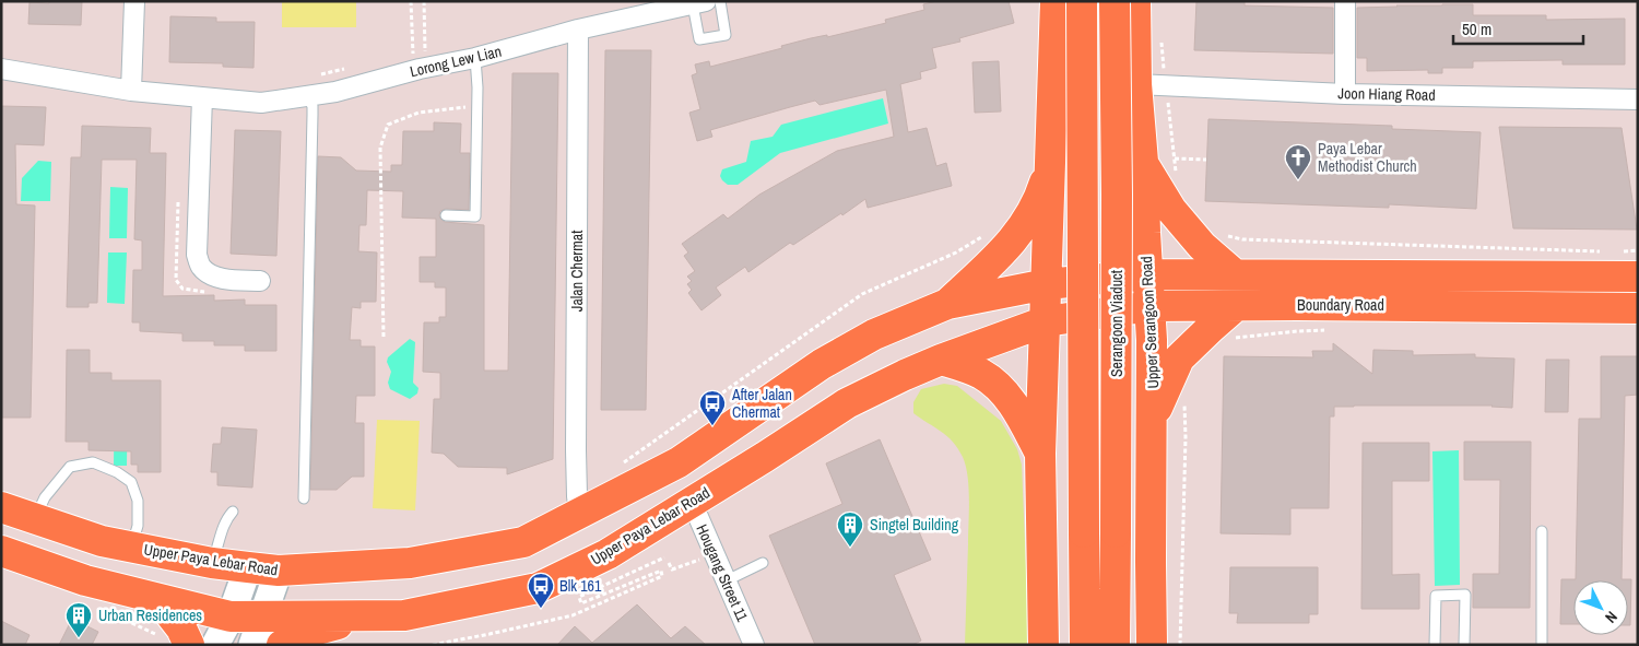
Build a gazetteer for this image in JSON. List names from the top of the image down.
{
  "streets": {
    "main road": [
      "Boundary Road",
      "Upper Serangoon Road",
      "Serangoon Viaduct",
      "Upper Paya Lebar Road"
    ],
    "street": [
      "Lorong Lew Lian",
      "Joon Hiang Road",
      "Jalan Chermat",
      "Hougang Street 11"
    ]
  },
  "crossings": [
    ["Lorong Lew Lian", "Jalan Chermat"],
    ["Joon Hiang Road", "Upper Serangoon Road"],
    ["Jalan Chermat", "Upper Paya Lebar Road"],
    ["Boundary Road", "Upper Serangoon Road"],
    ["Boundary Road", "Upper Paya Lebar Road"],
    ["Upper Paya Lebar Road", "Hougang Street 11"]
  ],
  "places": {
    "church": ["Paya Lebar Methodist Church"],
    "bus stop": ["After Jalan Chermat", "Blk 161"],
    "building": ["Singtel Building", "Urban Residences"]
  },
  "scale_bar": "50 m",
  "north": "bottom right"
}
